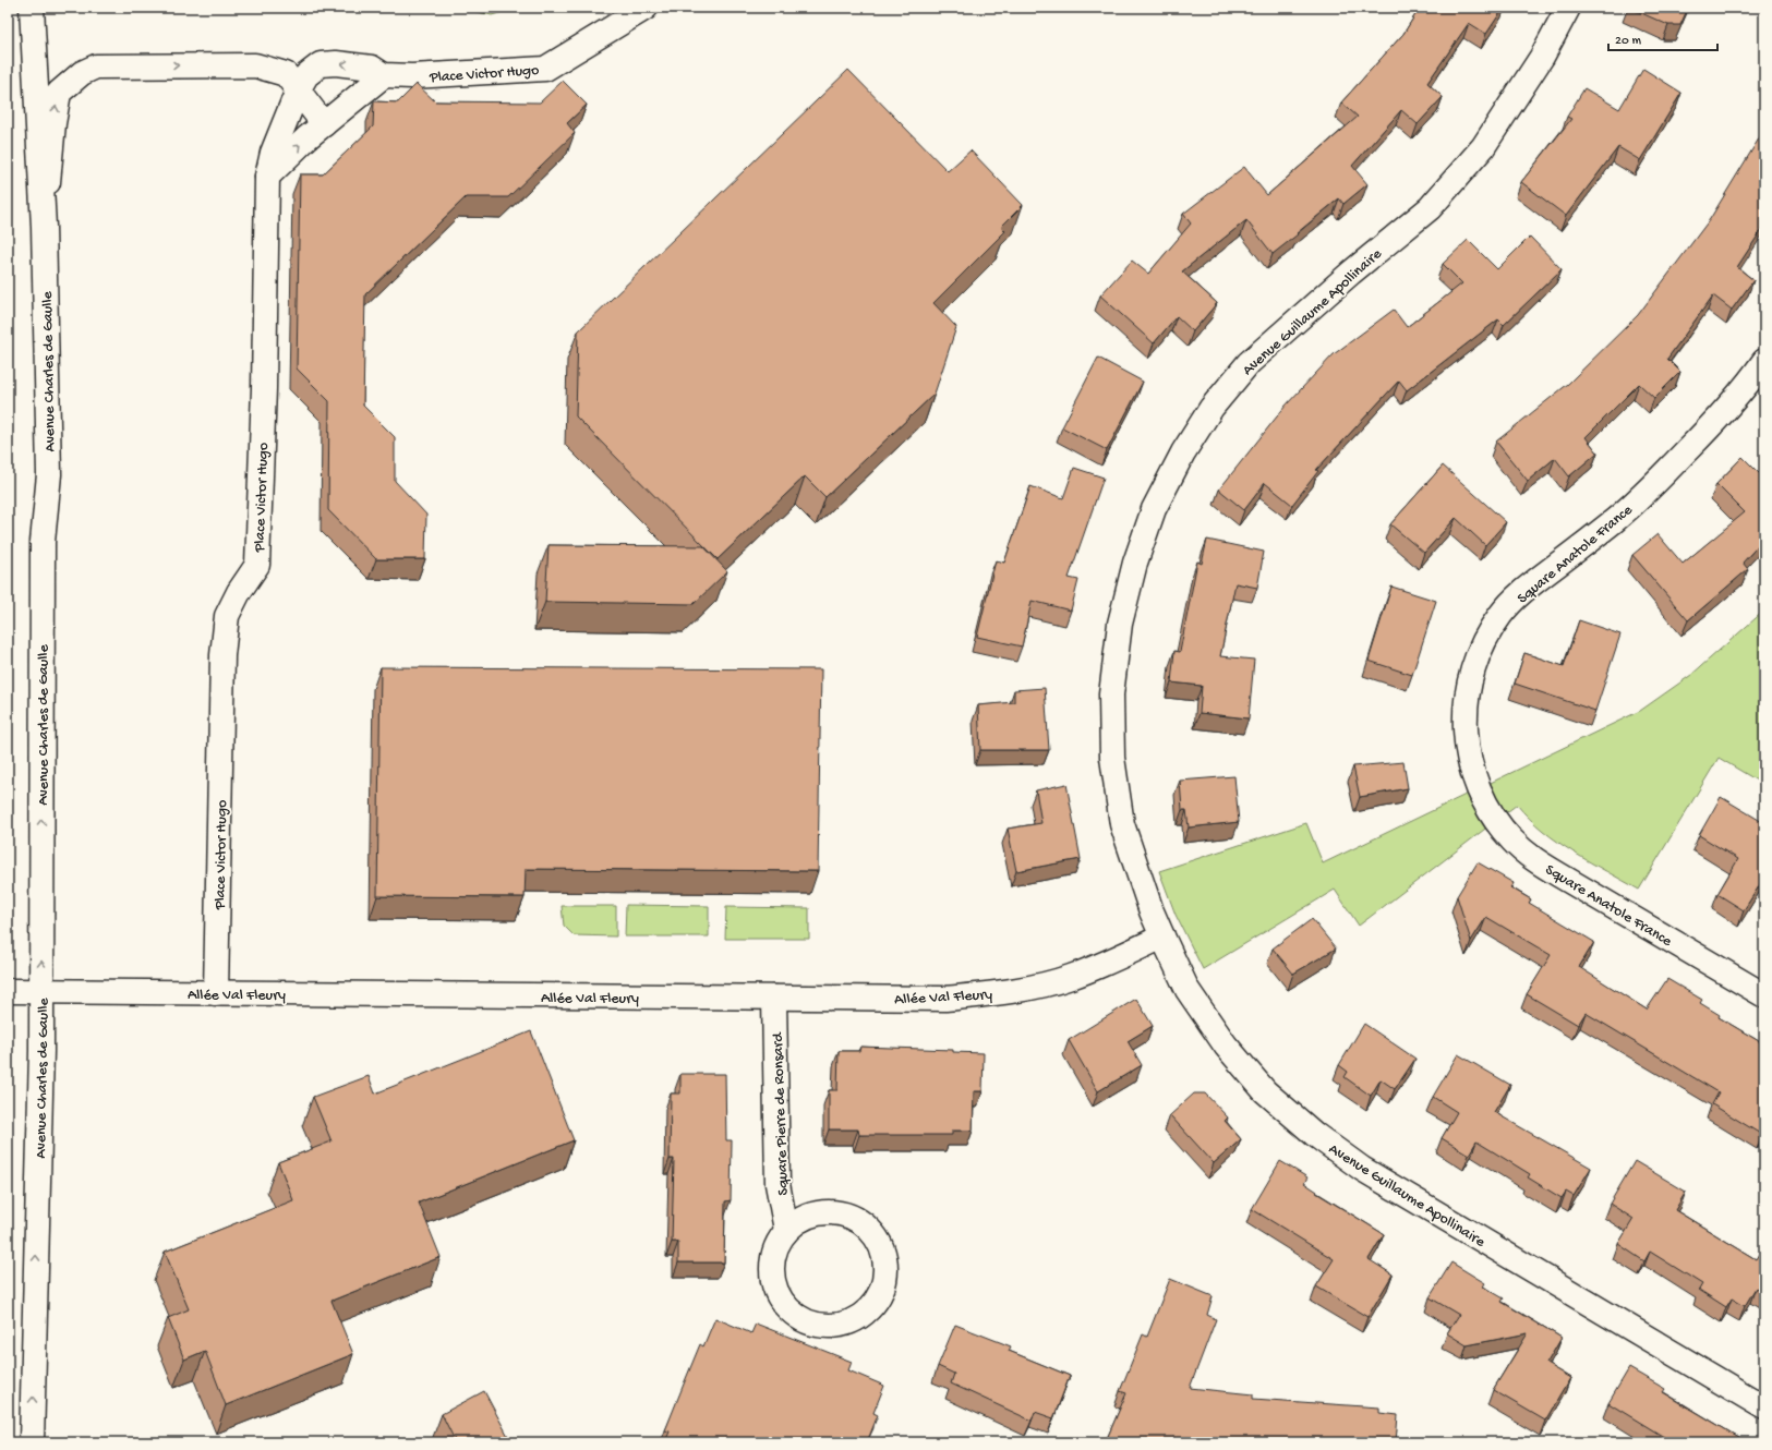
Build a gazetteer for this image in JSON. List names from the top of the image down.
{
  "streets": {
    "street": [
      "Place Victor Hugo",
      "Avenue Guillaume Apollinaire",
      "Avenue Charles de Gaulle",
      "Square Anatole France",
      "Allée Val Fleury",
      "Square Pierre de Ronsard"
    ]
  },
  "crossings": [
    ["Place Victor Hugo", "Allée Val Fleury"],
    ["Avenue Guillaume Apollinaire", "Allée Val Fleury"],
    ["Avenue Charles de Gaulle", "Allée Val Fleury"],
    ["Allée Val Fleury", "Square Pierre de Ronsard"]
  ],
  "one_way": ["Avenue Charles de Gaulle"],
  "scale_bar": "20 m"
}
